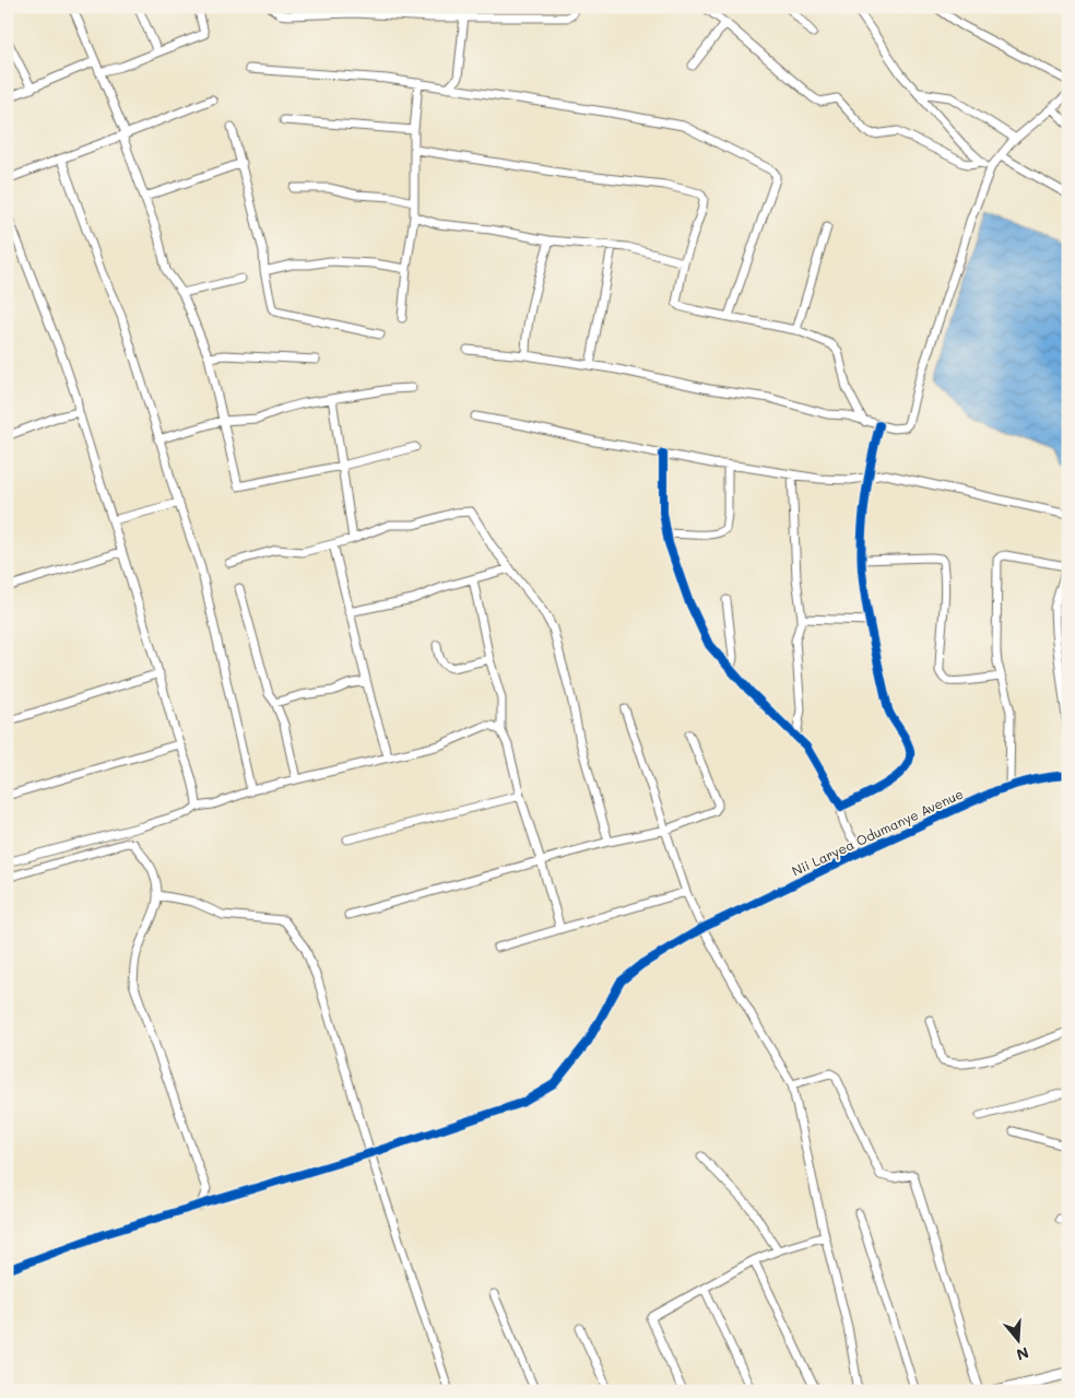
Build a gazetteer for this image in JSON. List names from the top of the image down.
{
  "streets": {
    "street": ["Nii Laryea Odumanye Avenue"]
  },
  "north": "bottom"
}
